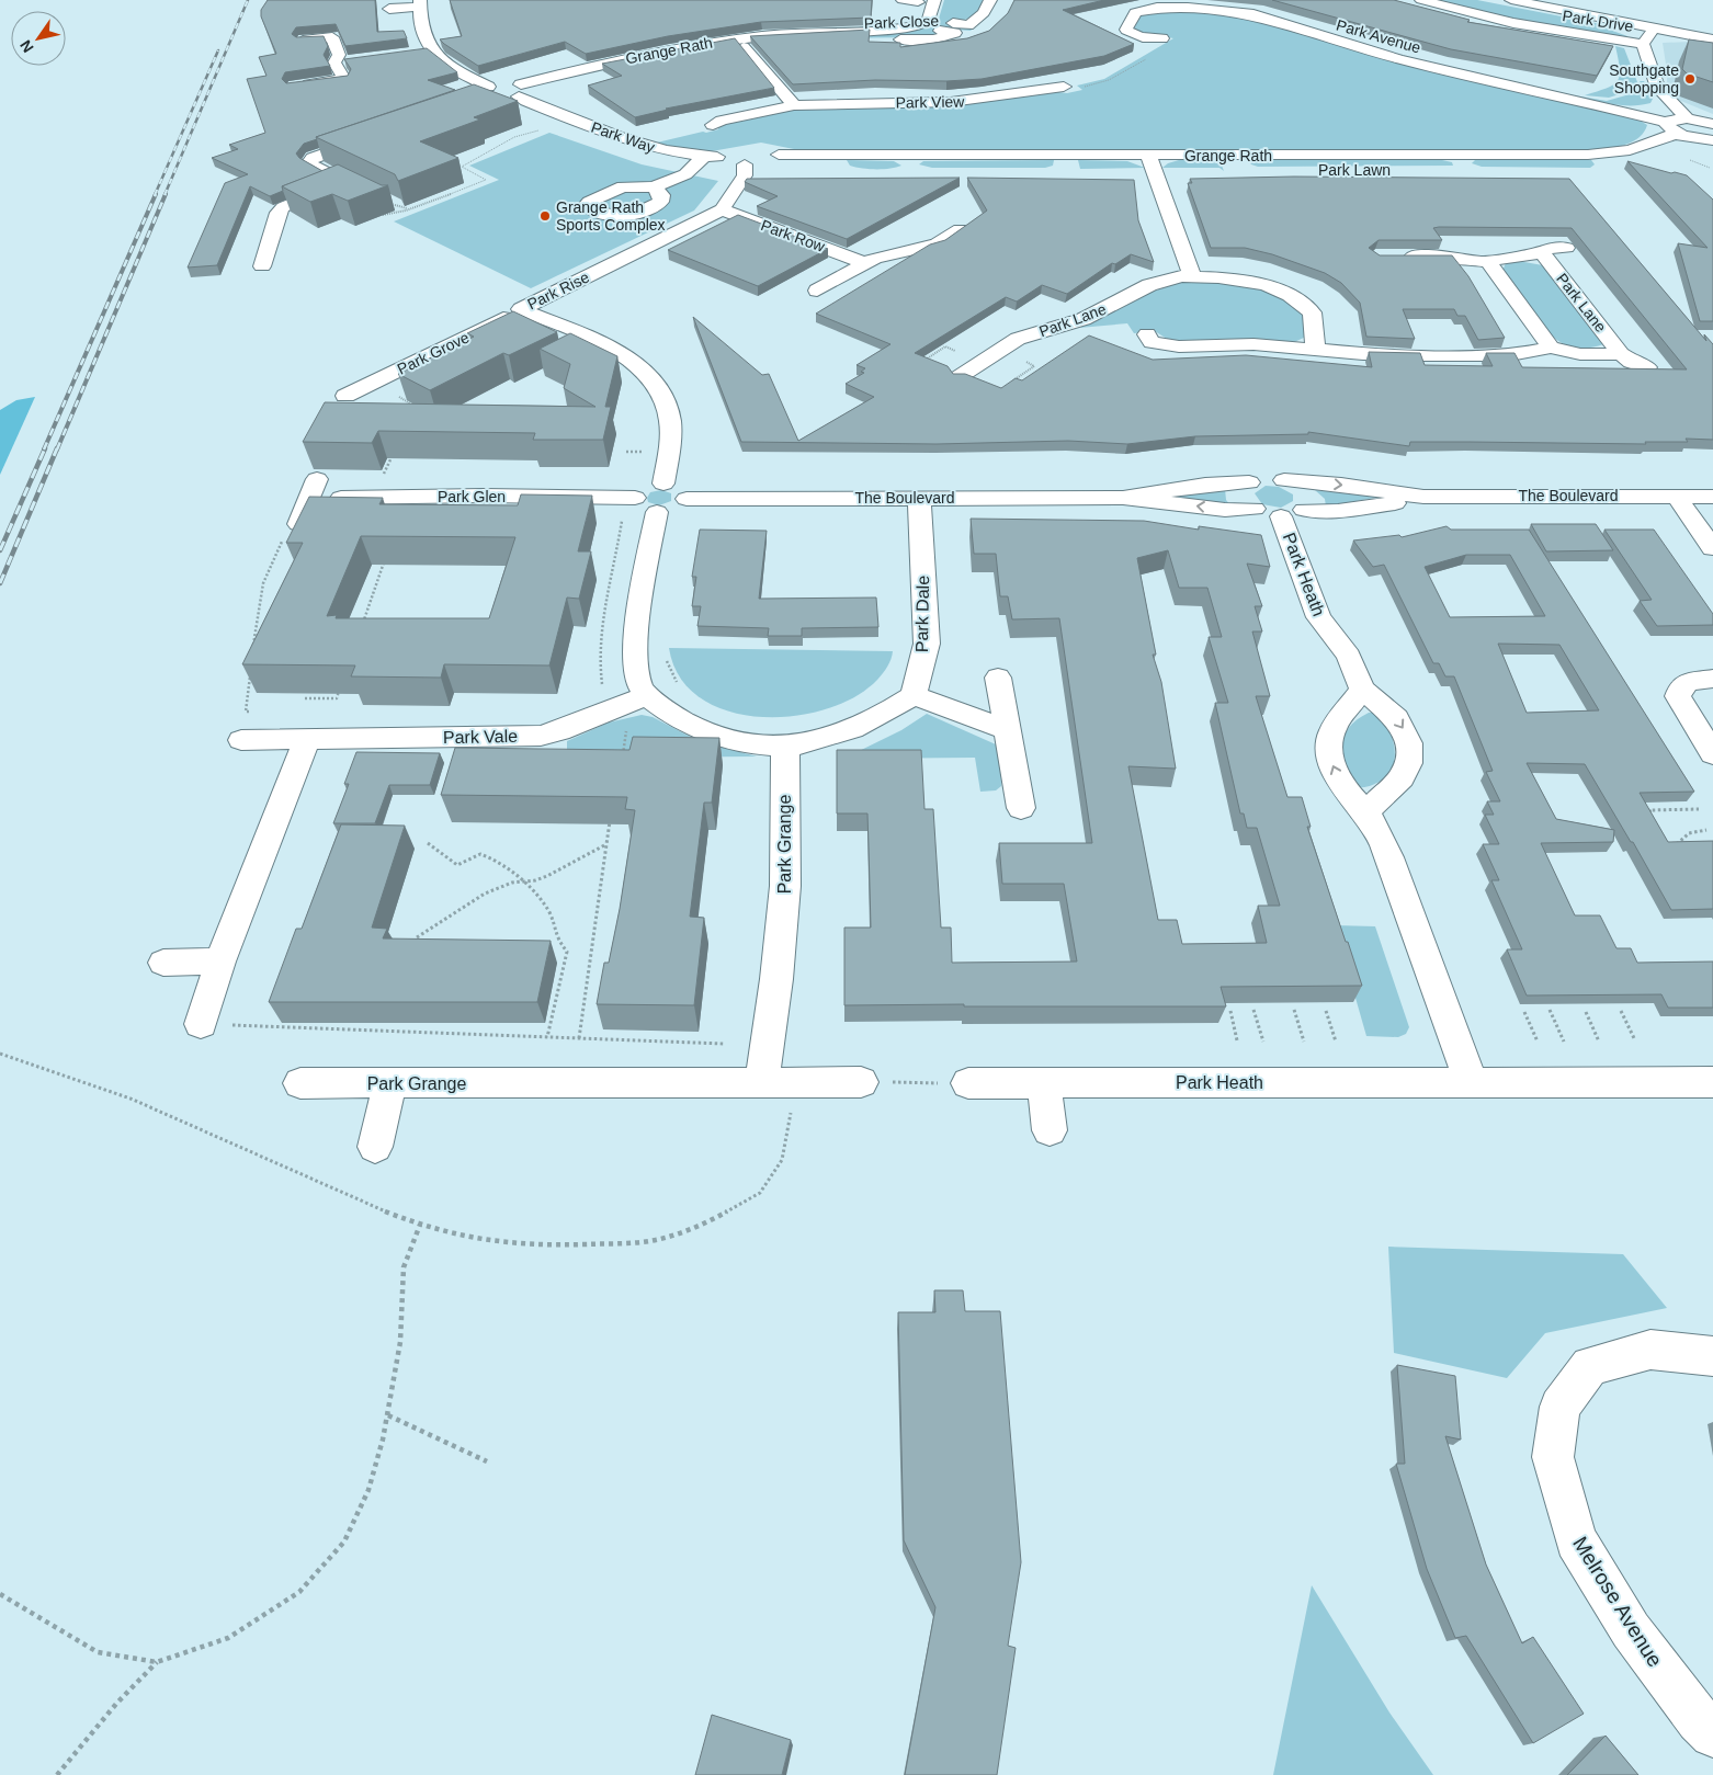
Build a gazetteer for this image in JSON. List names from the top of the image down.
{
  "streets": {
    "street": [
      "Park Drive",
      "Park Close",
      "Park Avenue",
      "Grange Rath",
      "Park View",
      "Park Way",
      "Park Lawn",
      "Park Row",
      "Park Rise",
      "Park Lane",
      "Park Grove",
      "The Boulevard",
      "Park Glen",
      "Park Heath",
      "Park Dale",
      "Park Vale",
      "Park Grange",
      "Melrose Avenue"
    ]
  },
  "crossings": [
    ["Park Close", "Grange Rath"],
    ["Park Avenue", "Grange Rath"],
    ["Grange Rath", "Park Way"],
    ["Grange Rath", "Park Rise"],
    ["Park Way", "Park Rise"],
    ["Park Row", "Park Rise"],
    ["Park Rise", "Park Grove"],
    ["The Boulevard", "Park Heath"],
    ["The Boulevard", "Park Dale"]
  ],
  "places": ["Southgate Shopping", "Grange Rath Sports Complex"],
  "north": "bottom left"
}
